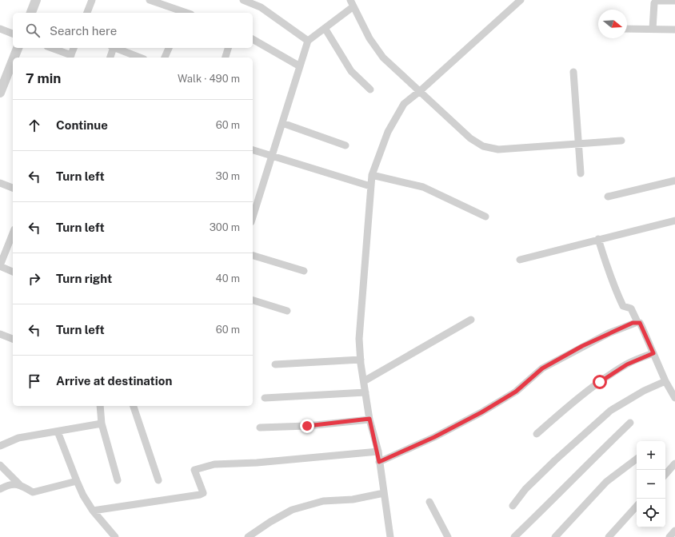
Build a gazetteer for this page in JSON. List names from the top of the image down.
{
  "north": "right",
  "page": {
    "search": "Search here",
    "heading": ["7 min", "Walk · 490 m"],
    "list": [
      ["Continue", "60 m"],
      ["Turn left", "30 m"],
      ["Turn left", "300 m"],
      ["Turn right", "40 m"],
      ["Turn left", "60 m"],
      "Arrive at destination"
    ],
    "map_buttons": ["+", "−"]
  }
}
